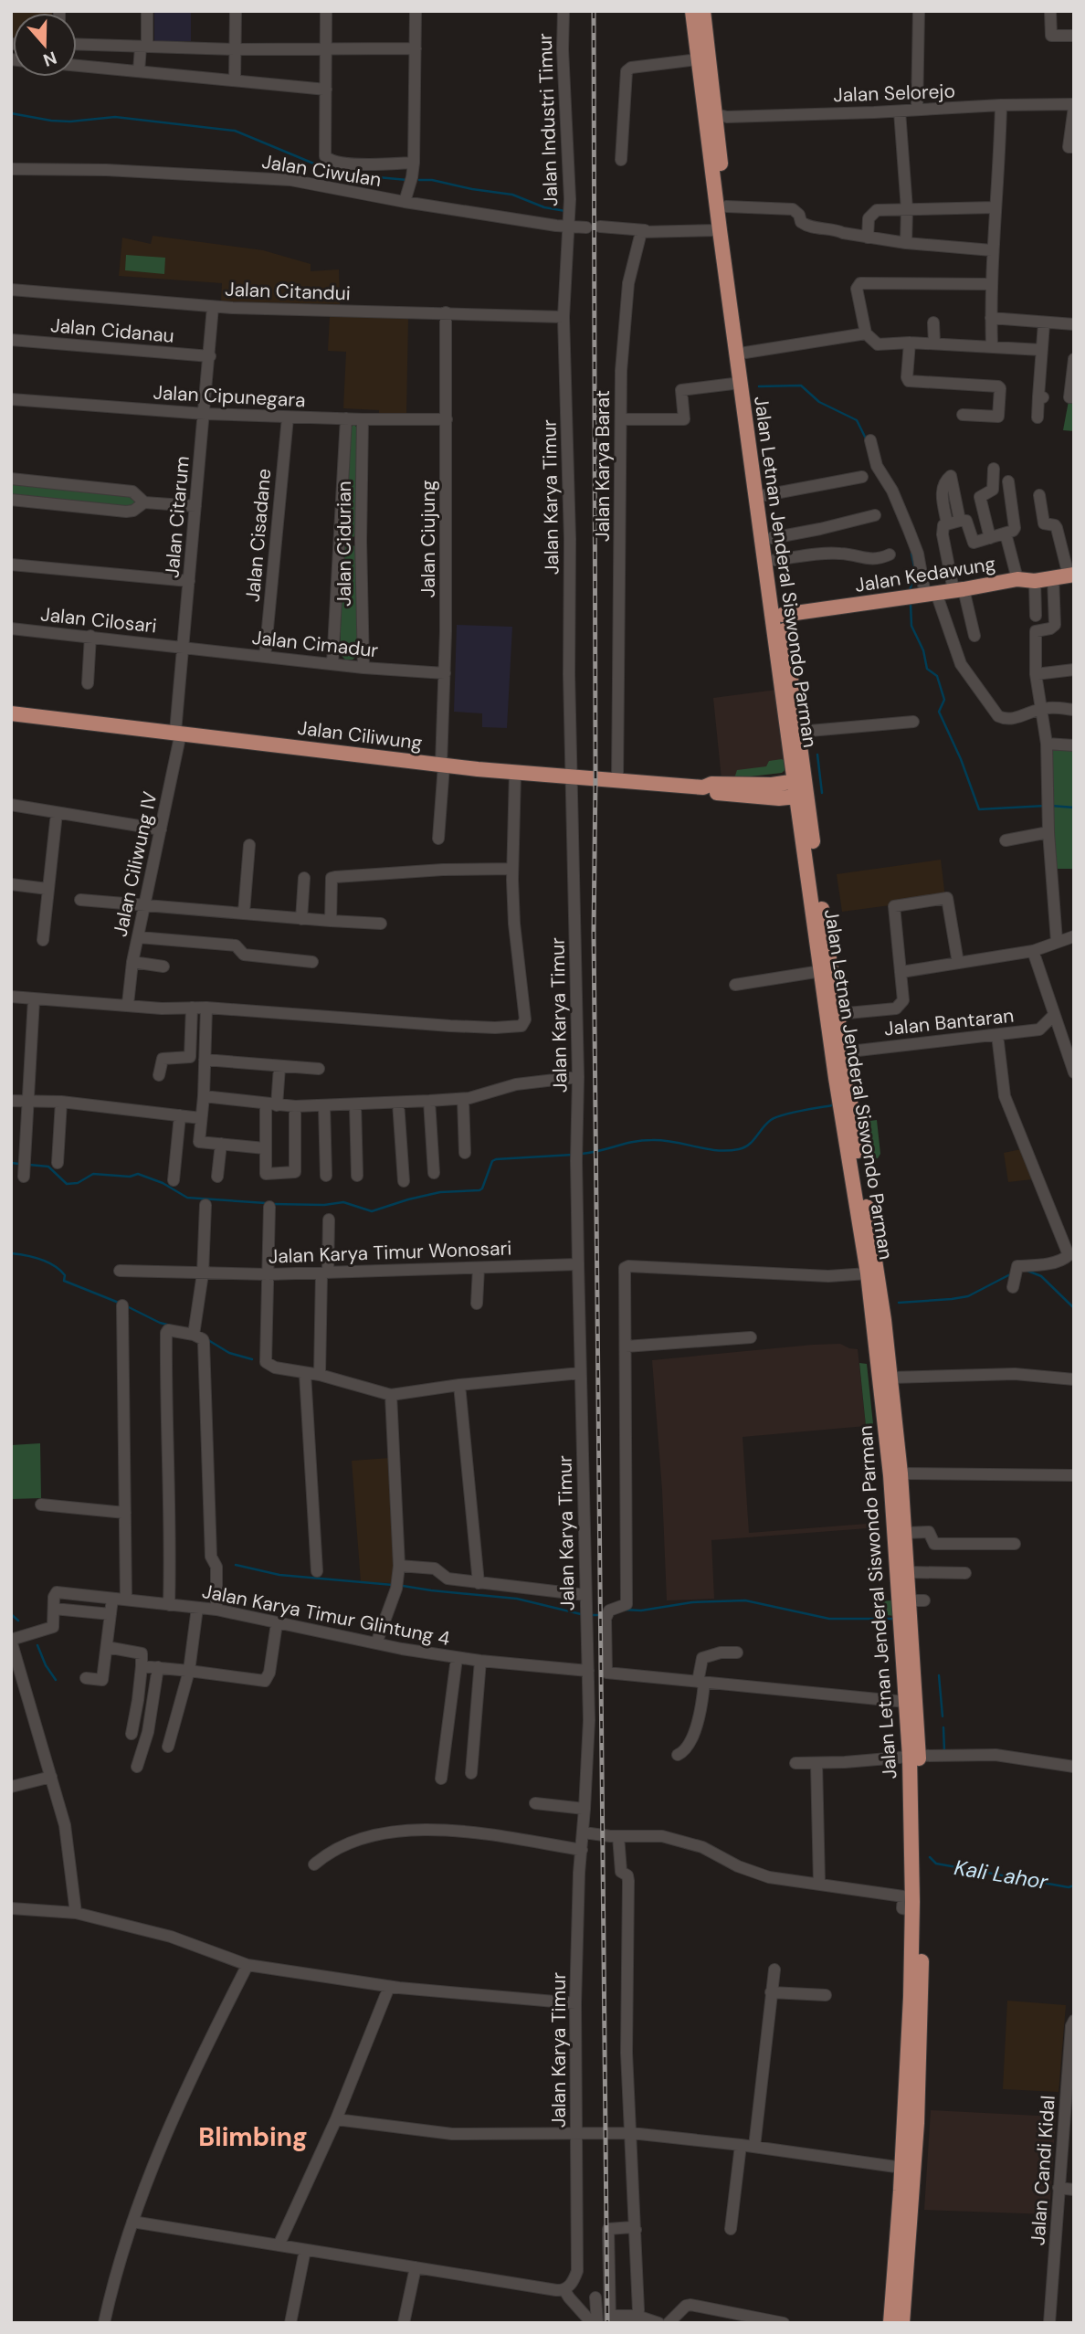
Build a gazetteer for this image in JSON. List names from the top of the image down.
{
  "streets": {
    "main road": ["Jalan Letnan Jenderal Siswondo Parman", "Jalan Kedawung", "Jalan Ciliwung"],
    "street": [
      "Jalan Selorejo",
      "Jalan Industri Timur",
      "Jalan Ciwulan",
      "Jalan Citandui",
      "Jalan Cidanau",
      "Jalan Cipunegara",
      "Jalan Karya Barat",
      "Jalan Karya Timur",
      "Jalan Citarum",
      "Jalan Cisadane",
      "Jalan Ciujung",
      "Jalan Cidurian",
      "Jalan Cilosari",
      "Jalan Cimadur",
      "Jalan Ciliwung IV",
      "Jalan Bantaran",
      "Jalan Karya Timur Wonosari",
      "Jalan Karya Timur Glintung 4",
      "Jalan Candi Kidal"
    ]
  },
  "crossings": [
    ["Jalan Selorejo", "Jalan Letnan Jenderal Siswondo Parman"],
    ["Jalan Industri Timur", "Jalan Ciwulan"],
    ["Jalan Industri Timur", "Jalan Karya Timur"],
    ["Jalan Ciwulan", "Jalan Karya Timur"],
    ["Jalan Citandui", "Jalan Karya Timur"],
    ["Jalan Citandui", "Jalan Citarum"],
    ["Jalan Citandui", "Jalan Ciujung"],
    ["Jalan Cidanau", "Jalan Citarum"],
    ["Jalan Cipunegara", "Jalan Citarum"],
    ["Jalan Cipunegara", "Jalan Cisadane"],
    ["Jalan Cipunegara", "Jalan Ciujung"],
    ["Jalan Cipunegara", "Jalan Cidurian"],
    ["Jalan Karya Barat", "Jalan Ciliwung"],
    ["Jalan Karya Timur", "Jalan Ciliwung"],
    ["Jalan Karya Timur", "Jalan Karya Timur Wonosari"],
    ["Jalan Karya Timur", "Jalan Karya Timur Glintung 4"],
    ["Jalan Citarum", "Jalan Cilosari"],
    ["Jalan Citarum", "Jalan Cimadur"],
    ["Jalan Citarum", "Jalan Ciliwung"],
    ["Jalan Citarum", "Jalan Ciliwung IV"],
    ["Jalan Cisadane", "Jalan Cimadur"],
    ["Jalan Ciujung", "Jalan Cimadur"],
    ["Jalan Ciujung", "Jalan Ciliwung"],
    ["Jalan Cidurian", "Jalan Cimadur"],
    ["Jalan Letnan Jenderal Siswondo Parman", "Jalan Kedawung"],
    ["Jalan Letnan Jenderal Siswondo Parman", "Jalan Ciliwung"],
    ["Jalan Letnan Jenderal Siswondo Parman", "Jalan Bantaran"],
    ["Jalan Cilosari", "Jalan Cimadur"],
    ["Jalan Ciliwung", "Jalan Ciliwung IV"]
  ],
  "districts": ["Blimbing"],
  "water": ["Kali Lahor"],
  "north": "bottom"
}
